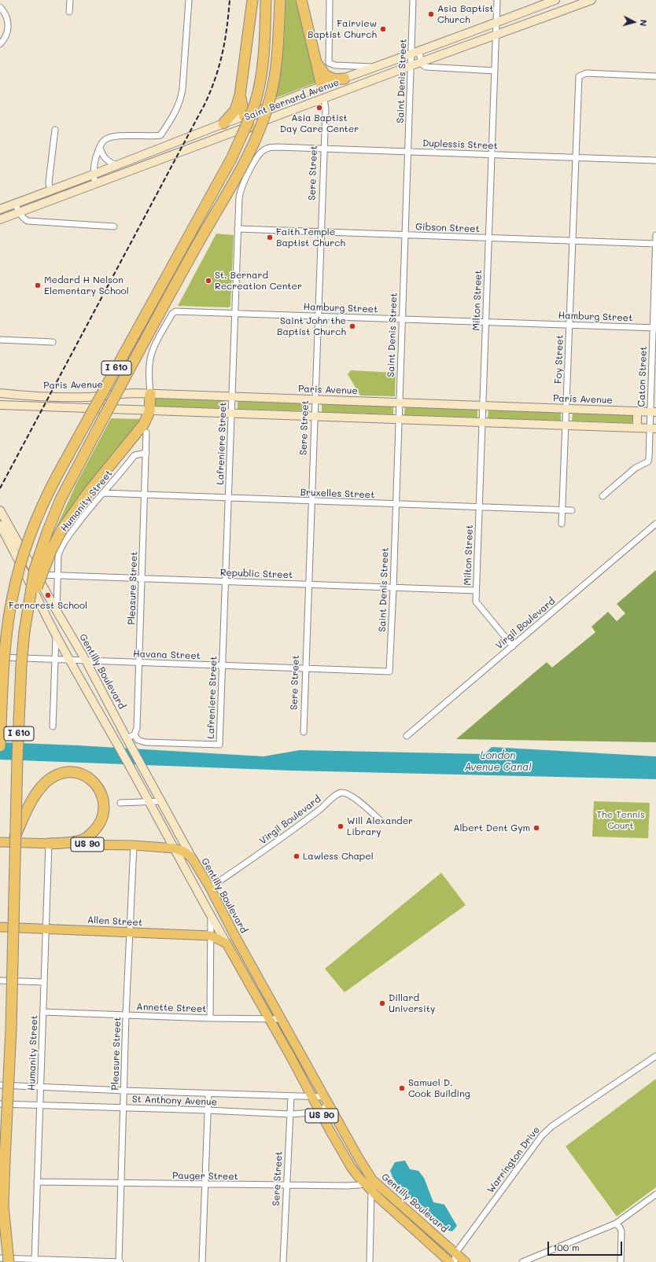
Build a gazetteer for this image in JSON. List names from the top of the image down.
{
  "streets": {
    "highway": ["I 610"],
    "main road": ["Gentilly Boulevard", "US 90", "Allen Street"],
    "street": [
      "Saint Denis Street",
      "Saint Bernard Avenue",
      "Duplessis Street",
      "Sere Street",
      "Gibson Street",
      "Milton Street",
      "Hamburg Street",
      "Foy Street",
      "Caton Street",
      "Paris Avenue",
      "Lafreniere Street",
      "Bruxelles Street",
      "Humanity Street",
      "Republic Street",
      "Pleasure Street",
      "Virgil Boulevard",
      "Havana Street",
      "Annette Street",
      "St Anthony Avenue",
      "Warrington Drive",
      "Pauger Street"
    ]
  },
  "crossings": [
    ["Saint Denis Street", "Saint Bernard Avenue"],
    ["Saint Denis Street", "Duplessis Street"],
    ["Saint Denis Street", "Gibson Street"],
    ["Saint Denis Street", "Hamburg Street"],
    ["Saint Denis Street", "Paris Avenue"],
    ["Saint Denis Street", "Bruxelles Street"],
    ["Saint Denis Street", "Republic Street"],
    ["Saint Denis Street", "Havana Street"],
    ["Saint Bernard Avenue", "Sere Street"],
    ["Saint Bernard Avenue", "Milton Street"],
    ["Duplessis Street", "Sere Street"],
    ["Duplessis Street", "Milton Street"],
    ["Duplessis Street", "Foy Street"],
    ["Duplessis Street", "Lafreniere Street"],
    ["Sere Street", "Gibson Street"],
    ["Sere Street", "Hamburg Street"],
    ["Sere Street", "Paris Avenue"],
    ["Sere Street", "Bruxelles Street"],
    ["Sere Street", "Republic Street"],
    ["Sere Street", "Havana Street"],
    ["Sere Street", "St Anthony Avenue"],
    ["Sere Street", "Pauger Street"],
    ["Gibson Street", "Milton Street"],
    ["Gibson Street", "Foy Street"],
    ["Gibson Street", "Caton Street"],
    ["Gibson Street", "Lafreniere Street"],
    ["Milton Street", "Hamburg Street"],
    ["Milton Street", "Paris Avenue"],
    ["Milton Street", "Bruxelles Street"],
    ["Milton Street", "Republic Street"],
    ["Milton Street", "Virgil Boulevard"],
    ["Hamburg Street", "Foy Street"],
    ["Hamburg Street", "Caton Street"],
    ["Hamburg Street", "Paris Avenue"],
    ["Hamburg Street", "Lafreniere Street"],
    ["Foy Street", "Paris Avenue"],
    ["Foy Street", "Bruxelles Street"],
    ["Caton Street", "Paris Avenue"],
    ["Paris Avenue", "Lafreniere Street"],
    ["Lafreniere Street", "Bruxelles Street"],
    ["Lafreniere Street", "Republic Street"],
    ["Lafreniere Street", "Pleasure Street"],
    ["Lafreniere Street", "Havana Street"],
    ["Bruxelles Street", "Humanity Street"],
    ["Bruxelles Street", "Pleasure Street"],
    ["Humanity Street", "Republic Street"],
    ["Humanity Street", "Pleasure Street"],
    ["Humanity Street", "Gentilly Boulevard"],
    ["Humanity Street", "US 90"],
    ["Humanity Street", "Allen Street"],
    ["Humanity Street", "Annette Street"],
    ["Humanity Street", "St Anthony Avenue"],
    ["Humanity Street", "Pauger Street"],
    ["Republic Street", "Pleasure Street"],
    ["Republic Street", "Gentilly Boulevard"],
    ["Pleasure Street", "Havana Street"],
    ["Pleasure Street", "US 90"],
    ["Pleasure Street", "Allen Street"],
    ["Pleasure Street", "Annette Street"],
    ["Pleasure Street", "St Anthony Avenue"],
    ["Pleasure Street", "Pauger Street"],
    ["Virgil Boulevard", "Gentilly Boulevard"],
    ["Havana Street", "Gentilly Boulevard"],
    ["Gentilly Boulevard", "US 90"],
    ["Gentilly Boulevard", "Allen Street"],
    ["Gentilly Boulevard", "Annette Street"],
    ["Gentilly Boulevard", "St Anthony Avenue"],
    ["Gentilly Boulevard", "Warrington Drive"],
    ["Gentilly Boulevard", "Pauger Street"]
  ],
  "water": ["London Avenue Canal"],
  "parks": ["The Tennis Court"],
  "places": [
    "Asia Baptist Church",
    "Fairview Baptist Church",
    "Asia Baptist Day Care Center",
    "Faith Temple Baptist Church",
    "St. Bernard Recreation Center",
    "Medard H Nelson Elementary School",
    "Saint John the Baptist Church",
    "Ferncrest School",
    "Will Alexander Library",
    "Albert Dent Gym",
    "Lawless Chapel",
    "Dillard University",
    "Samuel D. Cook Building"
  ],
  "scale_bar": "100 m",
  "north": "right"
}
